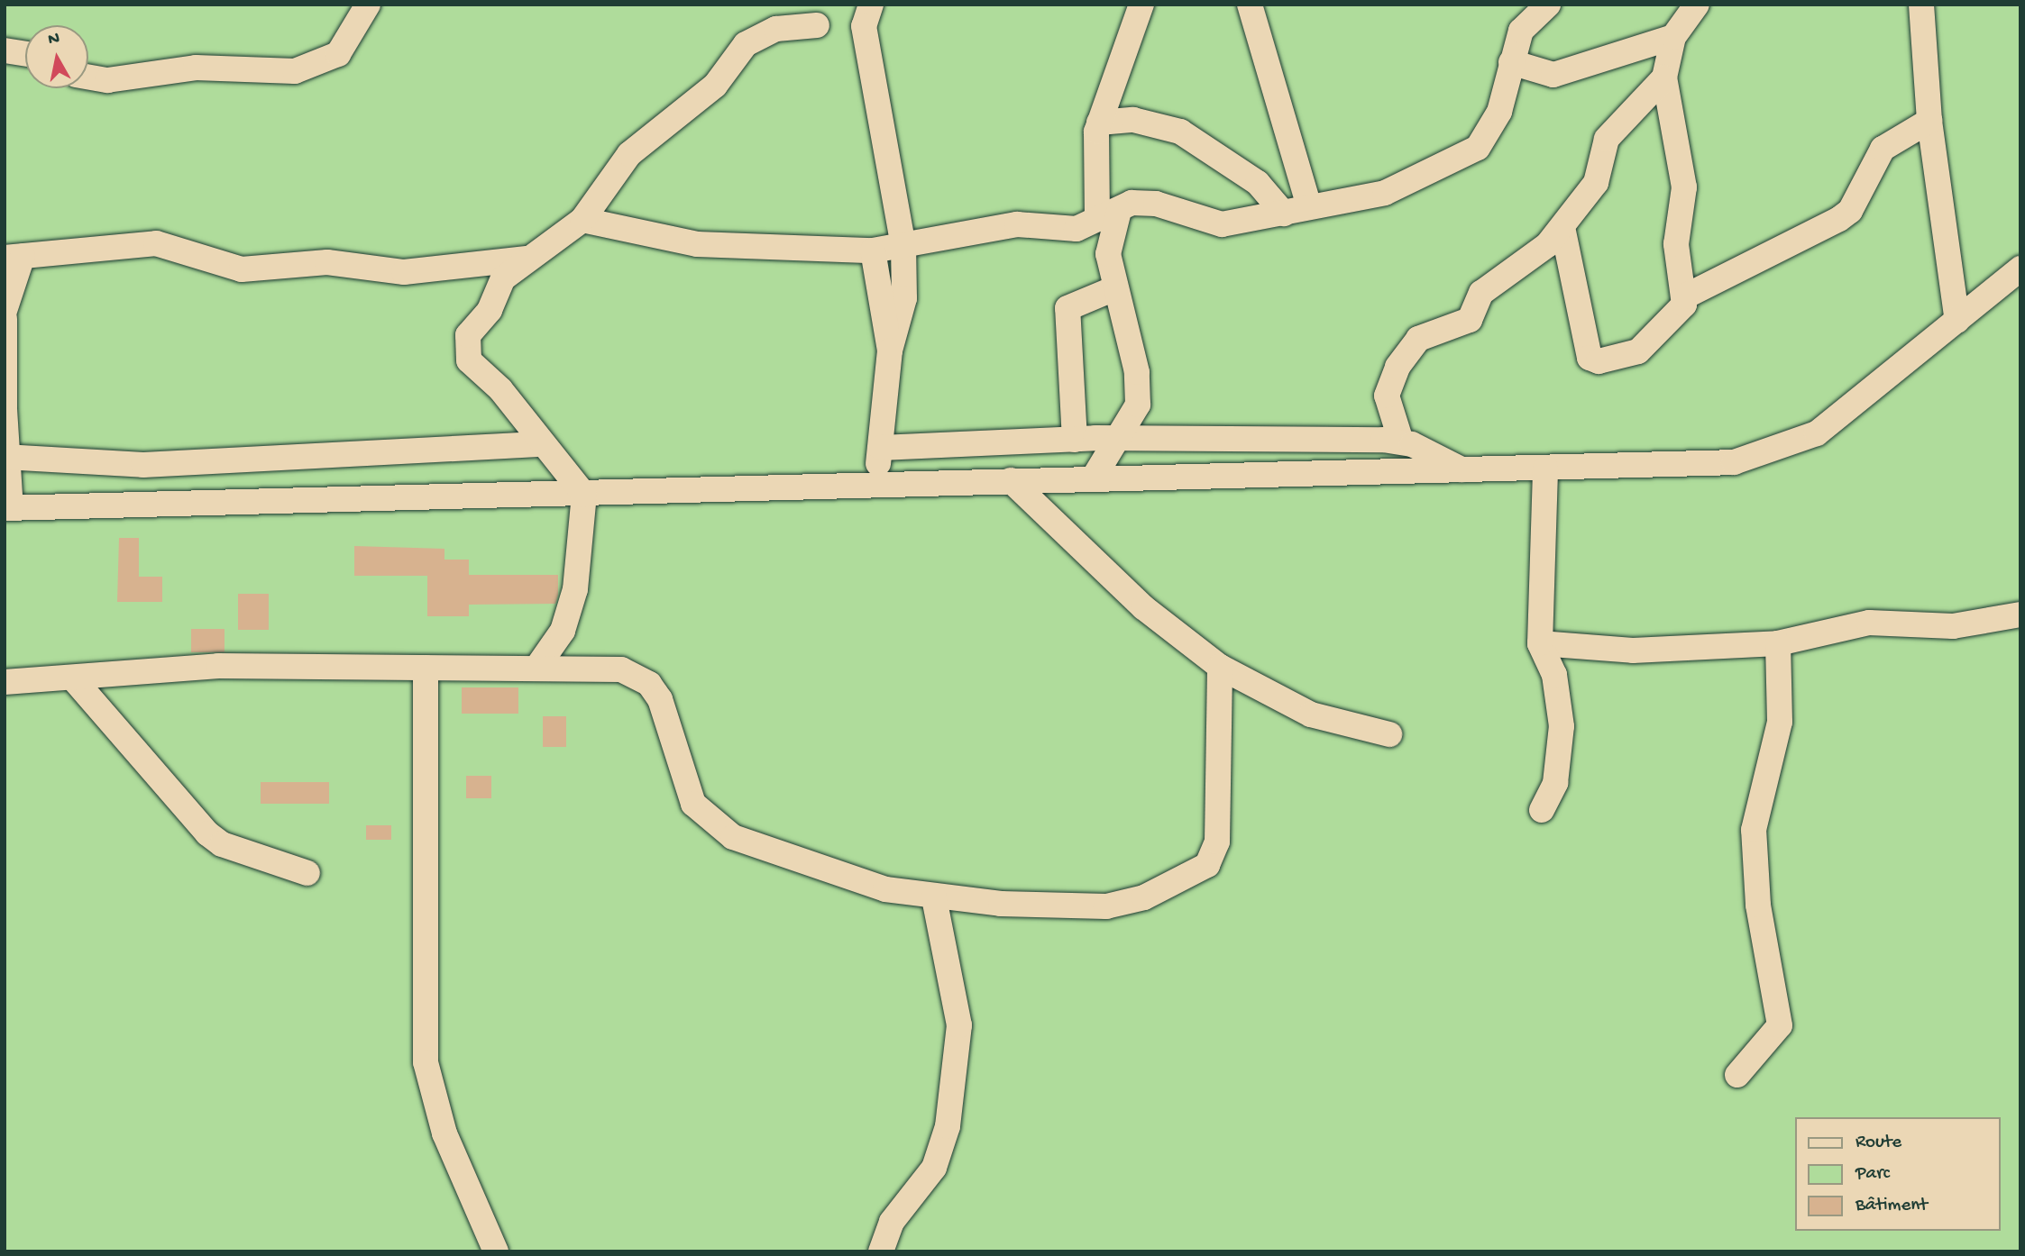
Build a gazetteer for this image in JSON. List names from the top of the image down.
{
  "legend": ["Route", "Parc", "Bâtiment"],
  "north": "top"
}
